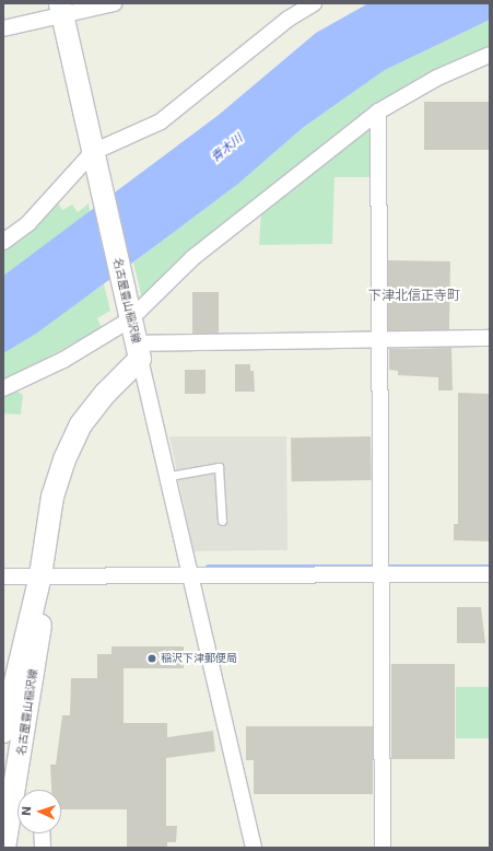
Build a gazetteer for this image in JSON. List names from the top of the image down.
{
  "streets": {
    "main road": ["名古屋豊山稲沢線"]
  },
  "districts": ["下津北信正寺町"],
  "water": ["青木川"],
  "places": ["稲沢下津郵便局"],
  "north": "left"
}
